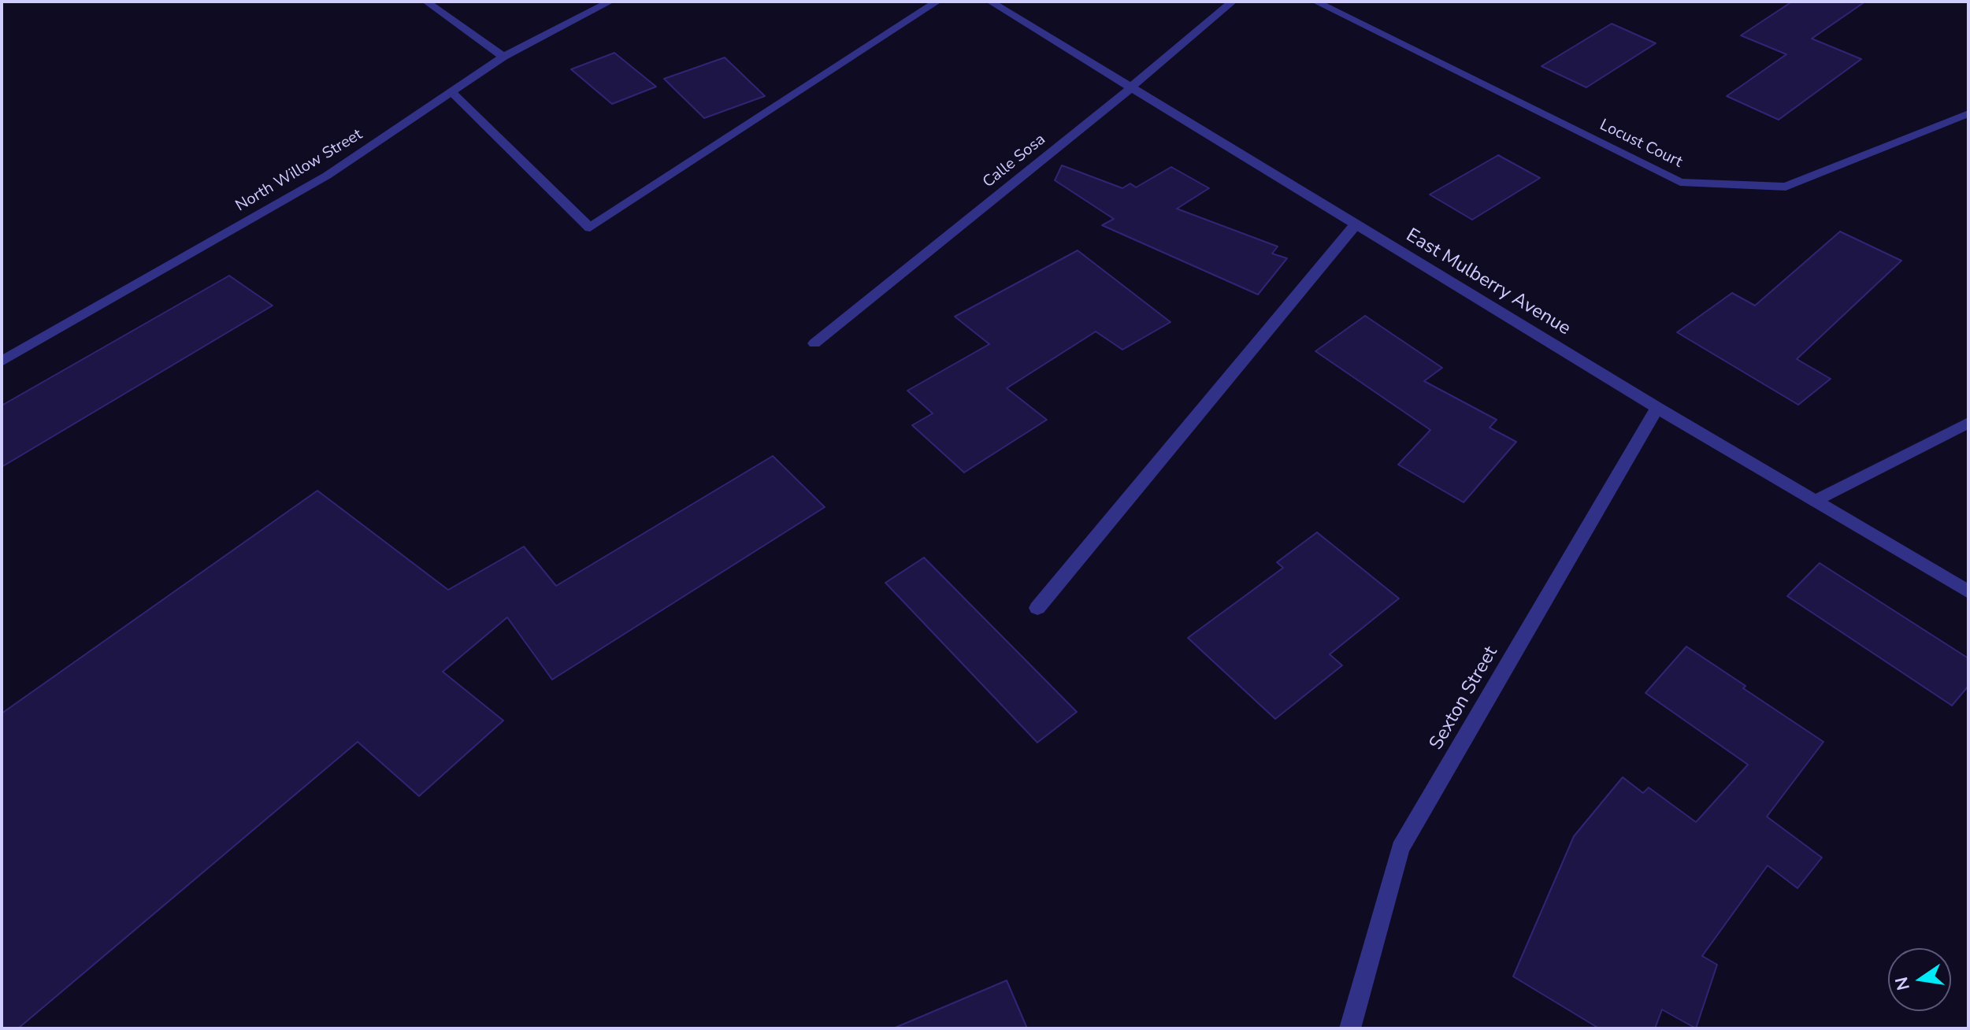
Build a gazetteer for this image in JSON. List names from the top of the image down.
{
  "streets": {
    "street": [
      "Locust Court",
      "Calle Sosa",
      "North Willow Street",
      "East Mulberry Avenue",
      "Sexton Street"
    ]
  },
  "crossings": [
    ["Calle Sosa", "East Mulberry Avenue"],
    ["East Mulberry Avenue", "Sexton Street"]
  ],
  "north": "left"
}
